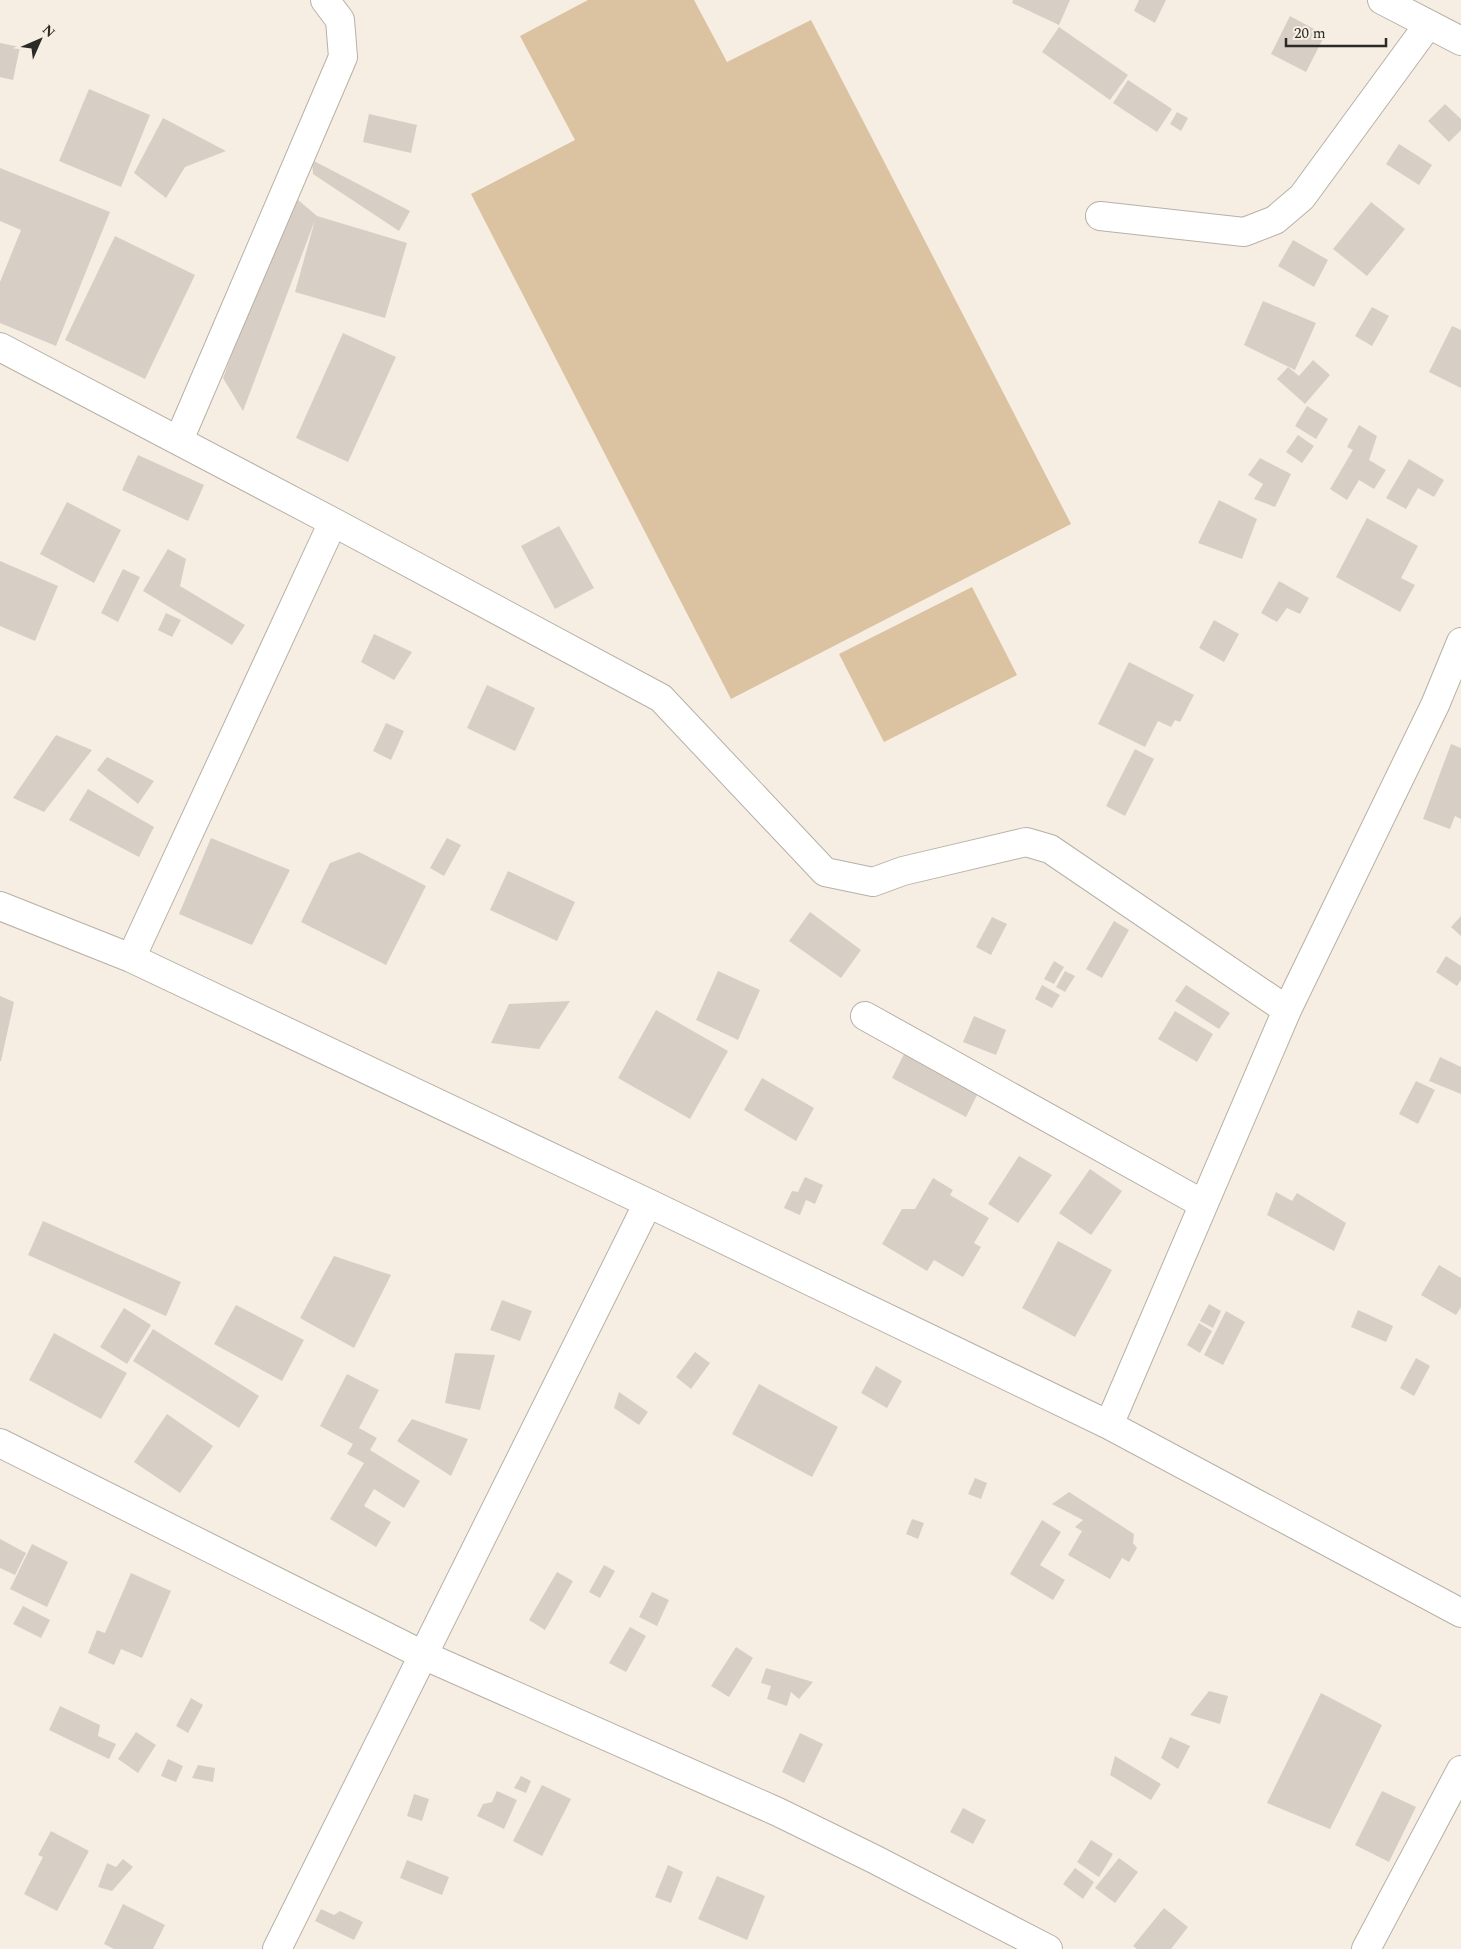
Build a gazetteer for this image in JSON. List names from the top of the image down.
{
  "scale_bar": "20 m",
  "north": "top right"
}
